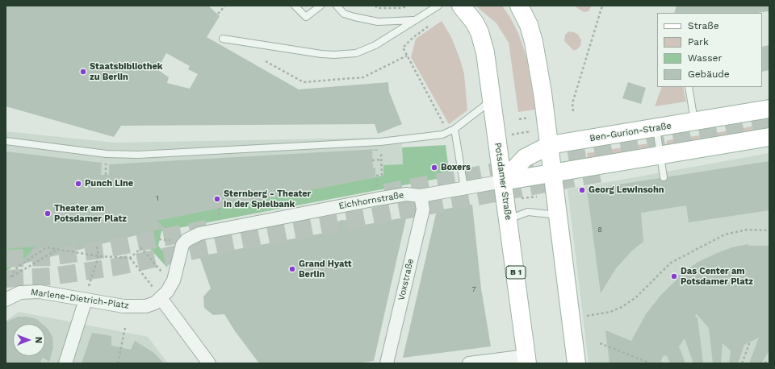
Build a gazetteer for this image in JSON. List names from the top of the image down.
{
  "streets": {
    "main road": [
      "Ben-Gurion-Straße",
      "Potsdamer Straße",
      "Eichhornstraße",
      "B 1"
    ],
    "street": ["Voxstraße", "Marlene-Dietrich-Platz"]
  },
  "crossings": [
    ["Ben-Gurion-Straße", "Potsdamer Straße"],
    ["Ben-Gurion-Straße", "Eichhornstraße"],
    ["Potsdamer Straße", "Eichhornstraße"],
    ["Eichhornstraße", "Voxstraße"],
    ["Eichhornstraße", "Marlene-Dietrich-Platz"]
  ],
  "places": [
    "Staatsbibliothek zu Berlin",
    "Boxers",
    "Punch Line",
    "Georg Lewinsohn",
    "Sternberg - Theater in der Spielbank",
    "Theater am Potsdamer Platz",
    "Grand Hyatt Berlin",
    "Das Center am Potsdamer Platz"
  ],
  "house_numbers": ["1", "8", "7"],
  "legend": [
    "Straße",
    "Park",
    "Wasser",
    "Gebäude"
  ],
  "north": "right"
}
